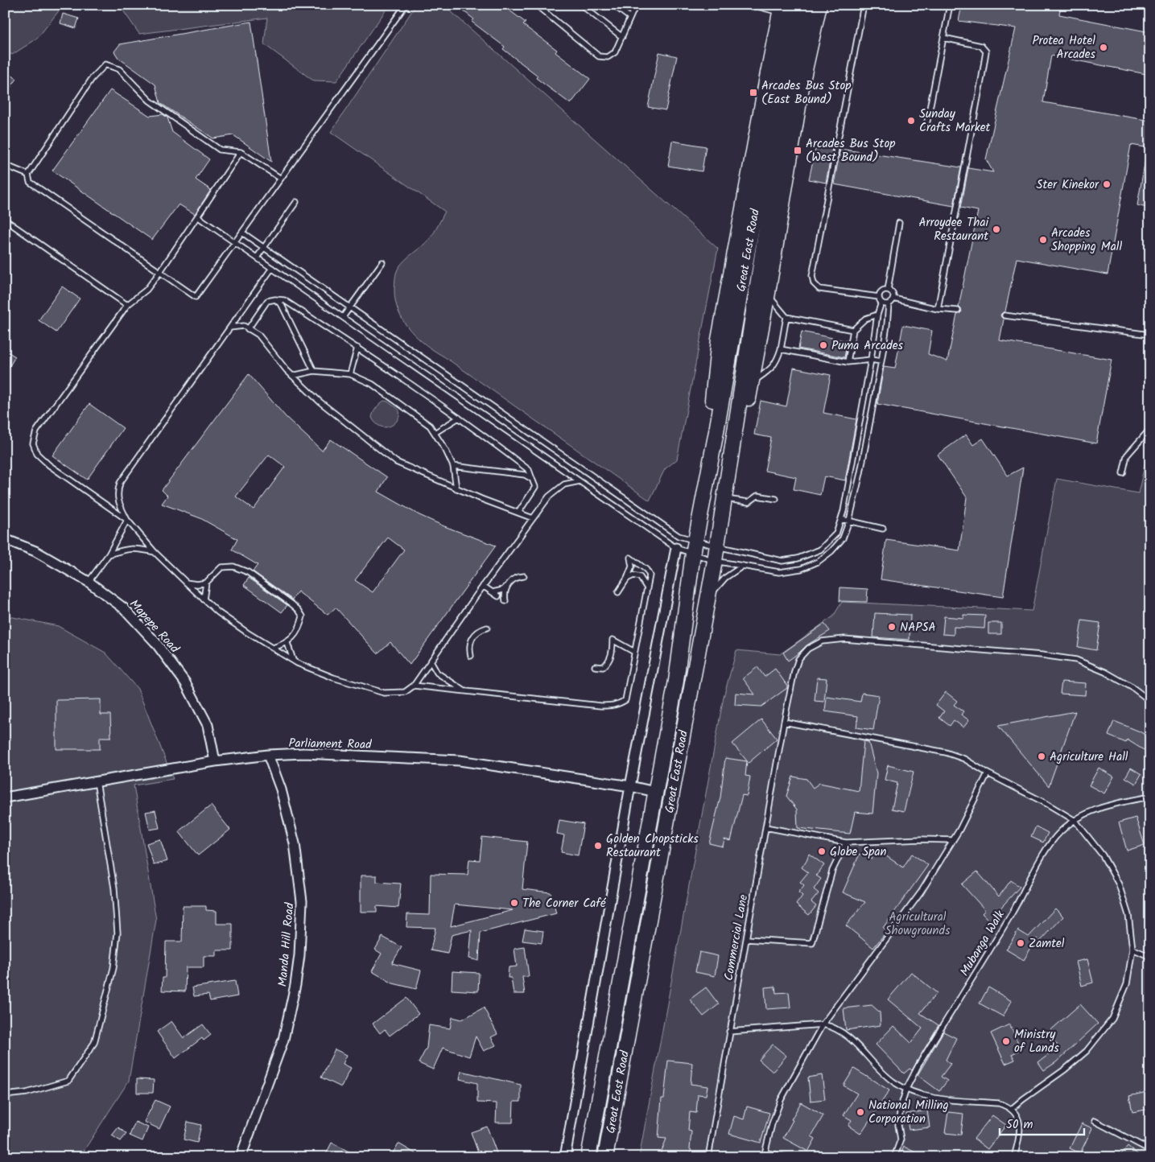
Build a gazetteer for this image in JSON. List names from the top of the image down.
{
  "streets": {
    "main road": ["Great East Road"],
    "street": ["Mapepe Road", "Parliament Road", "Manda Hill Road"],
    "lane": ["Commercial Lane", "Mubanga Walk"]
  },
  "crossings": [
    ["Great East Road", "Parliament Road"],
    ["Mapepe Road", "Parliament Road"],
    ["Parliament Road", "Manda Hill Road"]
  ],
  "parks": ["Agricultural Showgrounds"],
  "places": {
    "other": [
      "Protea Hotel Arcades",
      "Sunday Crafts Market",
      "Ster Kinekor",
      "Arroydee Thai Restaurant",
      "Arcades Shopping Mall",
      "Puma Arcades",
      "NAPSA",
      "Agriculture Hall",
      "Golden Chopsticks Restaurant",
      "Globe Span",
      "The Corner Café",
      "Zamtel",
      "Ministry of Lands",
      "National Milling Corporation"
    ],
    "transit": ["Arcades Bus Stop (East Bound)", "Arcades Bus Stop (West Bound)"]
  },
  "scale_bar": "50 m"
}
